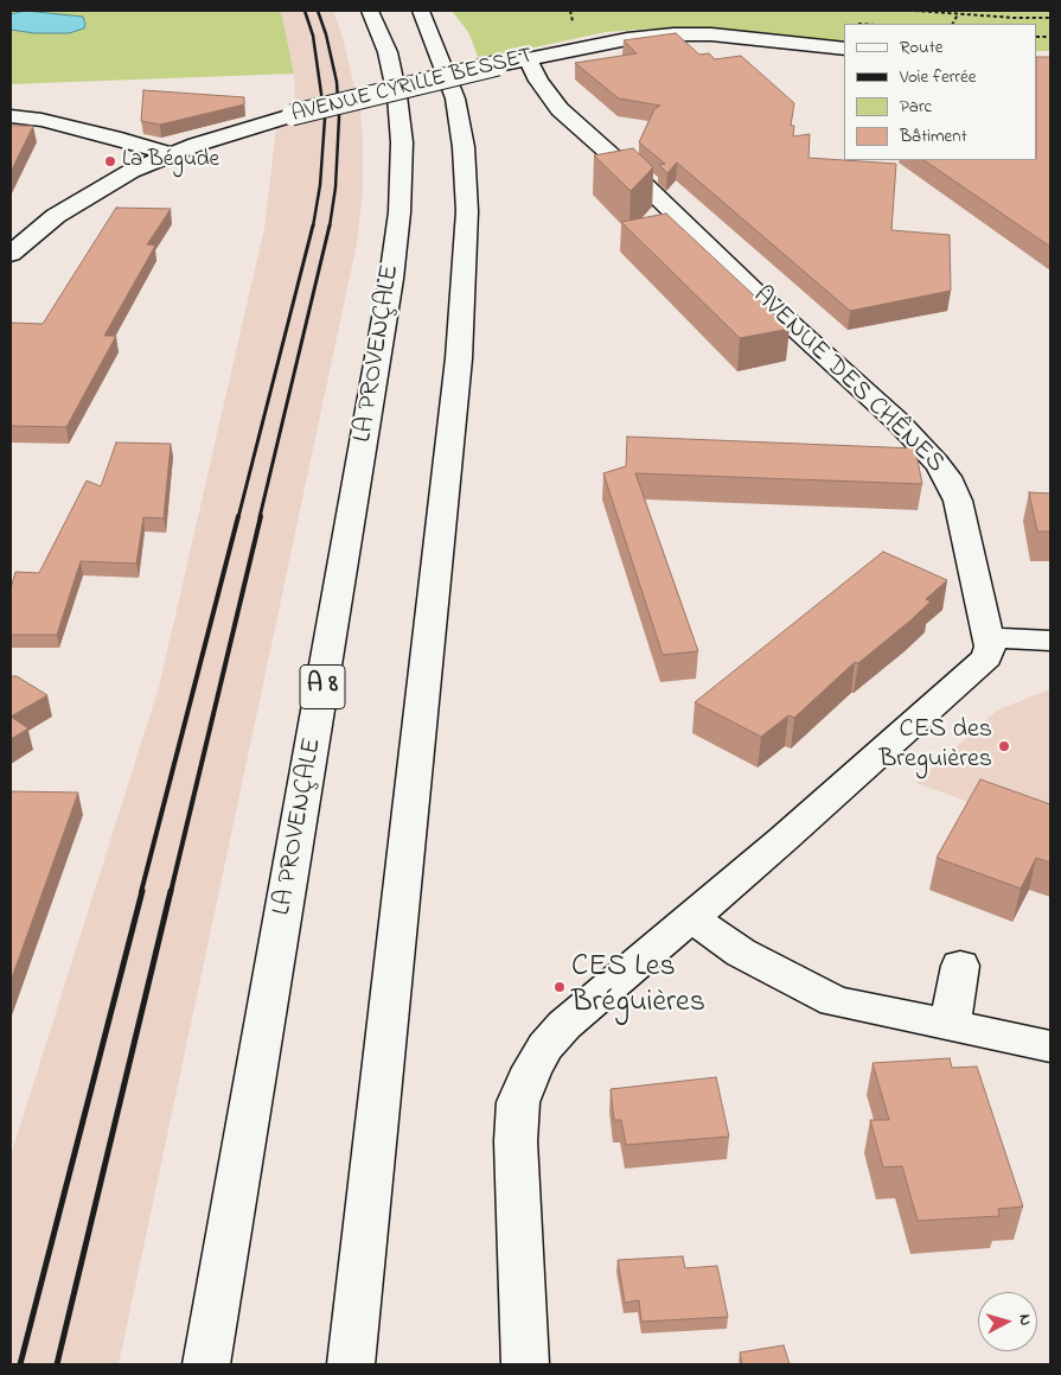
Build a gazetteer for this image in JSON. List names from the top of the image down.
{
  "streets": {
    "main road": [
      "AVENUE CYRILLE BESSET",
      "LA PROVENÇALE",
      "AVENUE DES CHÊNES",
      "A 8"
    ]
  },
  "crossings": [
    ["AVENUE CYRILLE BESSET", "AVENUE DES CHÊNES"]
  ],
  "places": ["La Bégude", "CES des Breguières", "CES Les Bréguières"],
  "legend": [
    "Route",
    "Voie ferrée",
    "Parc",
    "Bâtiment"
  ],
  "north": "right"
}
